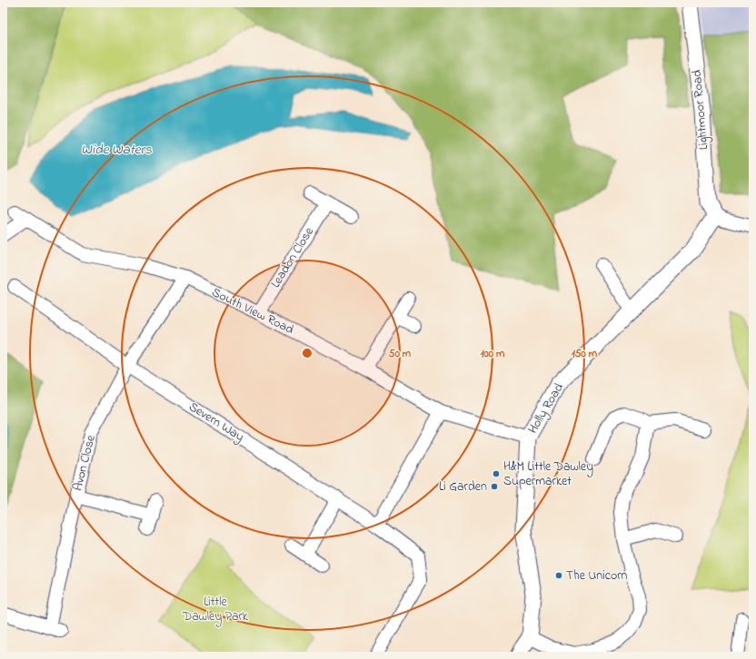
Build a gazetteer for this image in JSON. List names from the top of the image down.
{
  "streets": {
    "street": [
      "Lightmoor Road",
      "Leadon Close",
      "South View Road",
      "Holly Road",
      "Severn Way",
      "Avon Close"
    ]
  },
  "crossings": [
    ["Lightmoor Road", "Holly Road"],
    ["Leadon Close", "South View Road"],
    ["South View Road", "Holly Road"],
    ["South View Road", "Avon Close"],
    ["Severn Way", "Avon Close"]
  ],
  "water": ["Wide Waters"],
  "parks": ["Little Dawley Park"],
  "places": ["H&M Little Dawley Supermarket", "Li Garden", "The Unicorn"],
  "rings": ["50 m", "100 m", "150 m"]
}
